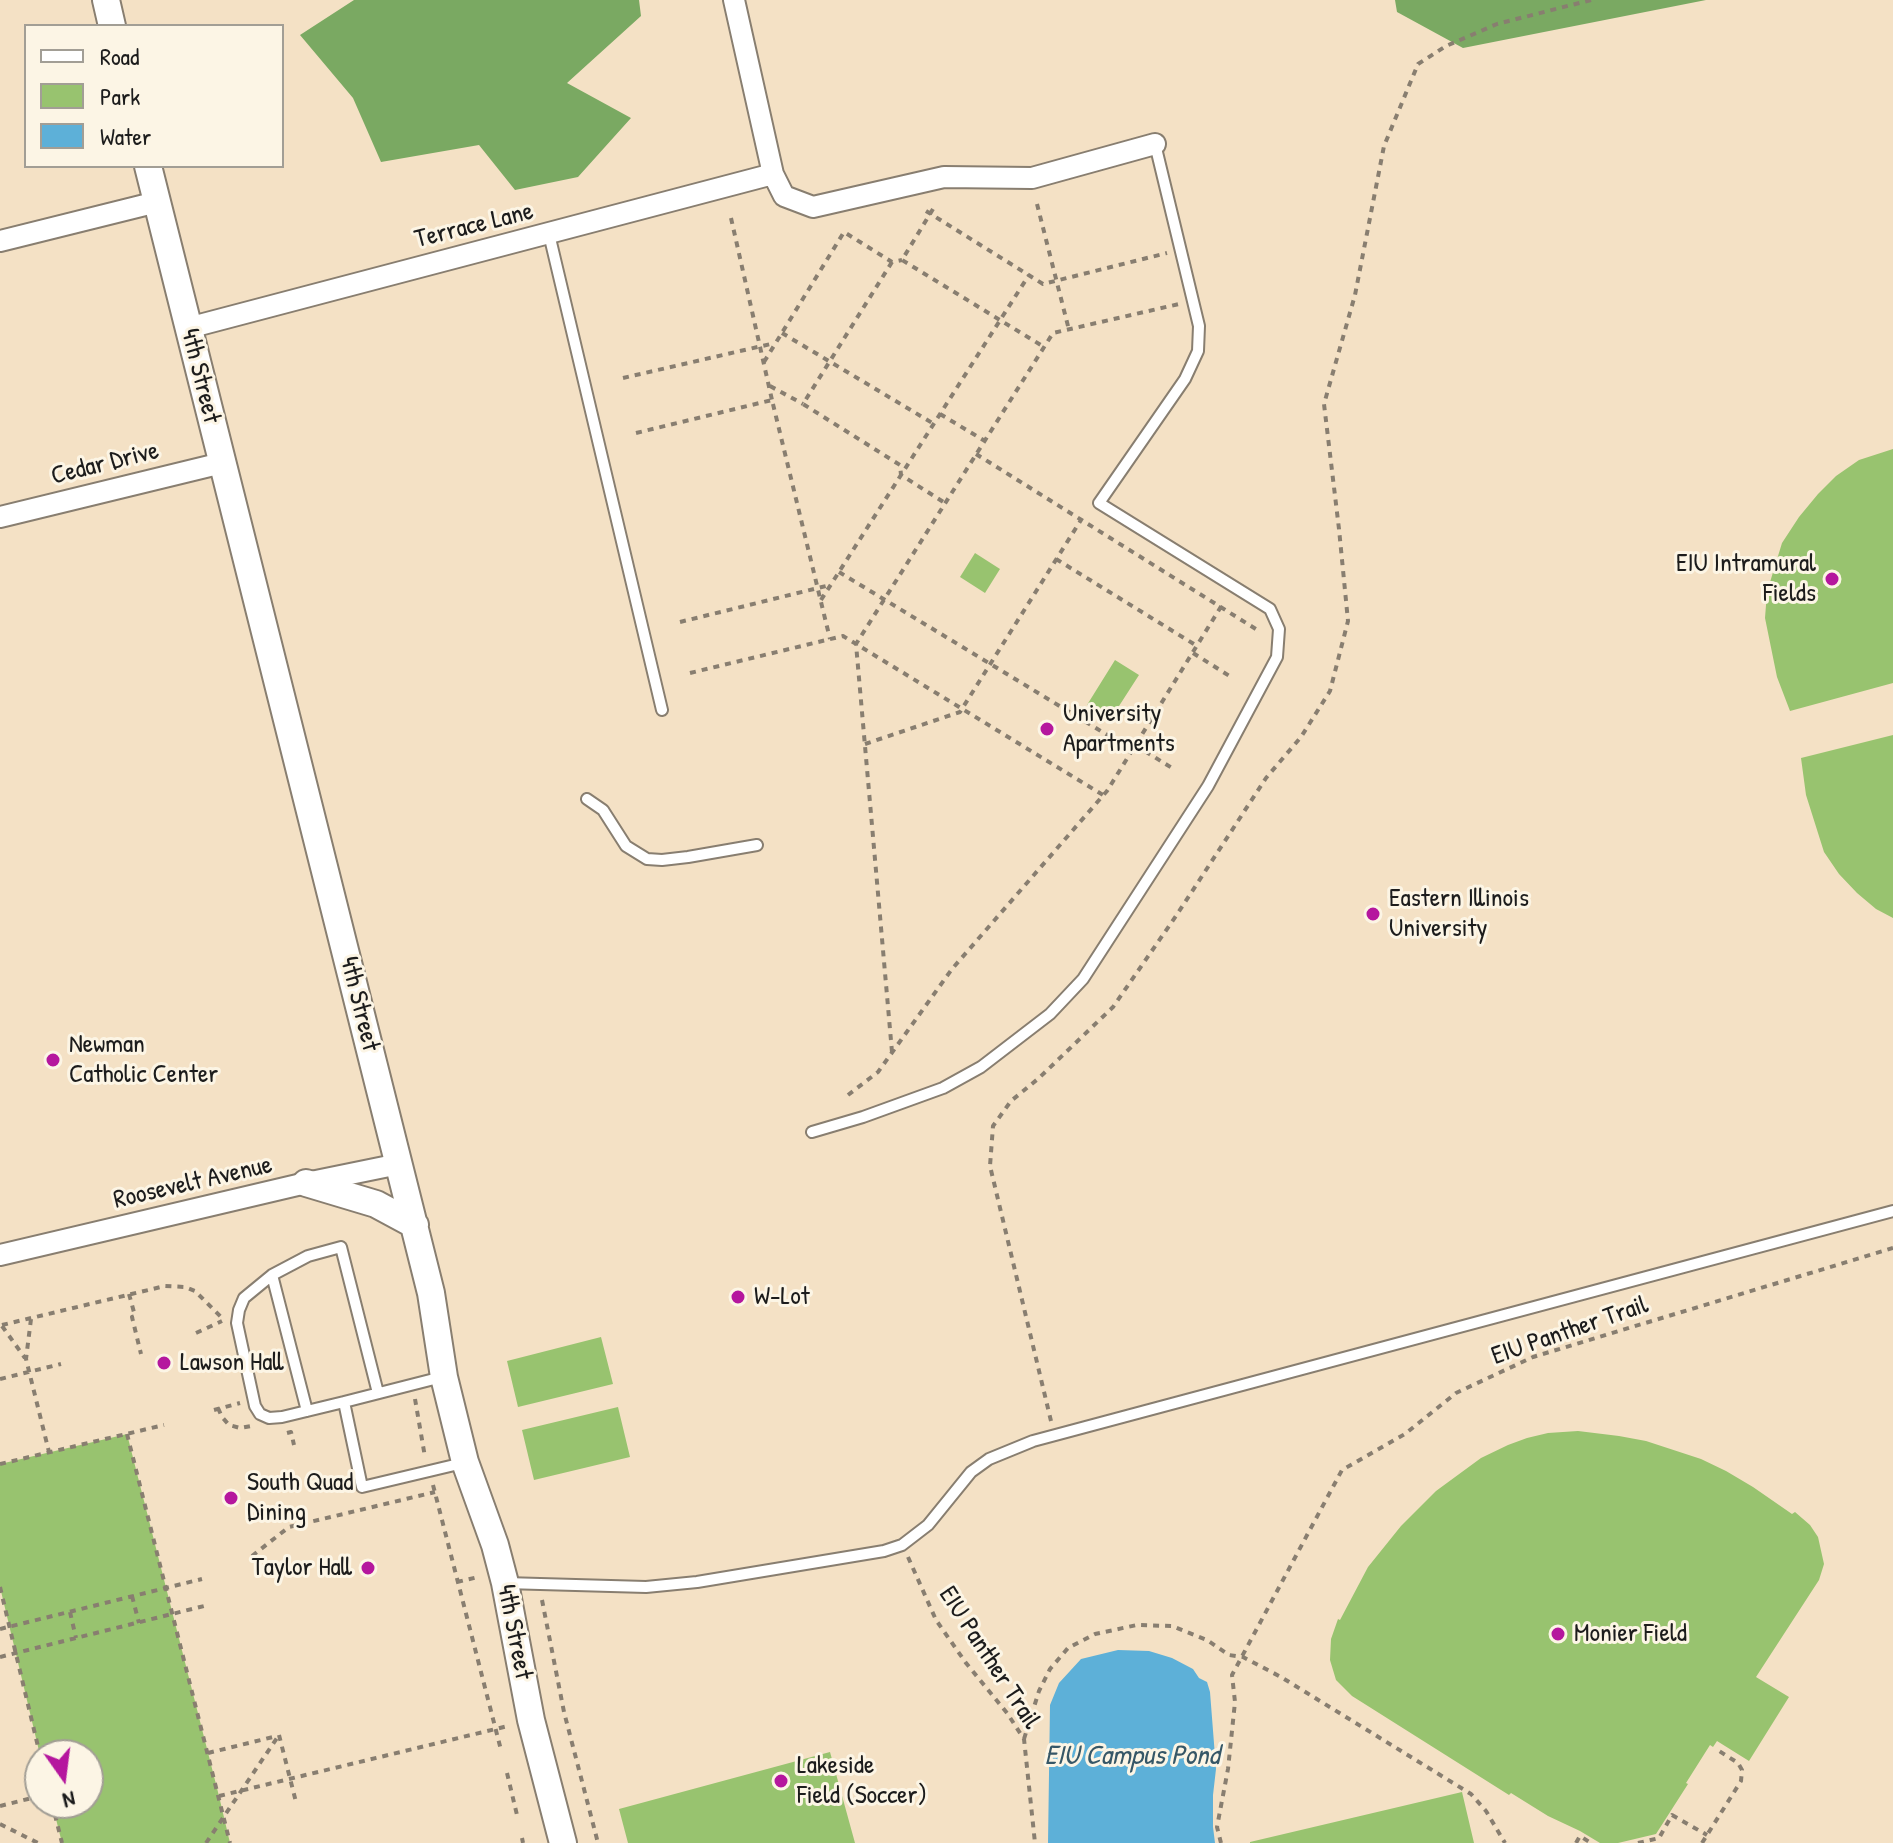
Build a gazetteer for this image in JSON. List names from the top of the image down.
{
  "streets": {
    "street": [
      "Terrace Lane",
      "4th Street",
      "Cedar Drive",
      "Roosevelt Avenue"
    ],
    "path": ["EIU Panther Trail"]
  },
  "crossings": [
    ["Terrace Lane", "4th Street"],
    ["4th Street", "Cedar Drive"],
    ["4th Street", "Roosevelt Avenue"]
  ],
  "water": ["EIU Campus Pond"],
  "places": [
    "EIU Intramural Fields",
    "University Apartments",
    "Eastern Illinois University",
    "Newman Catholic Center",
    "W-Lot",
    "Lawson Hall",
    "South Quad Dining",
    "Taylor Hall",
    "Monier Field",
    "Lakeside Field (Soccer)"
  ],
  "legend": ["Road", "Park", "Water"],
  "north": "bottom"
}
